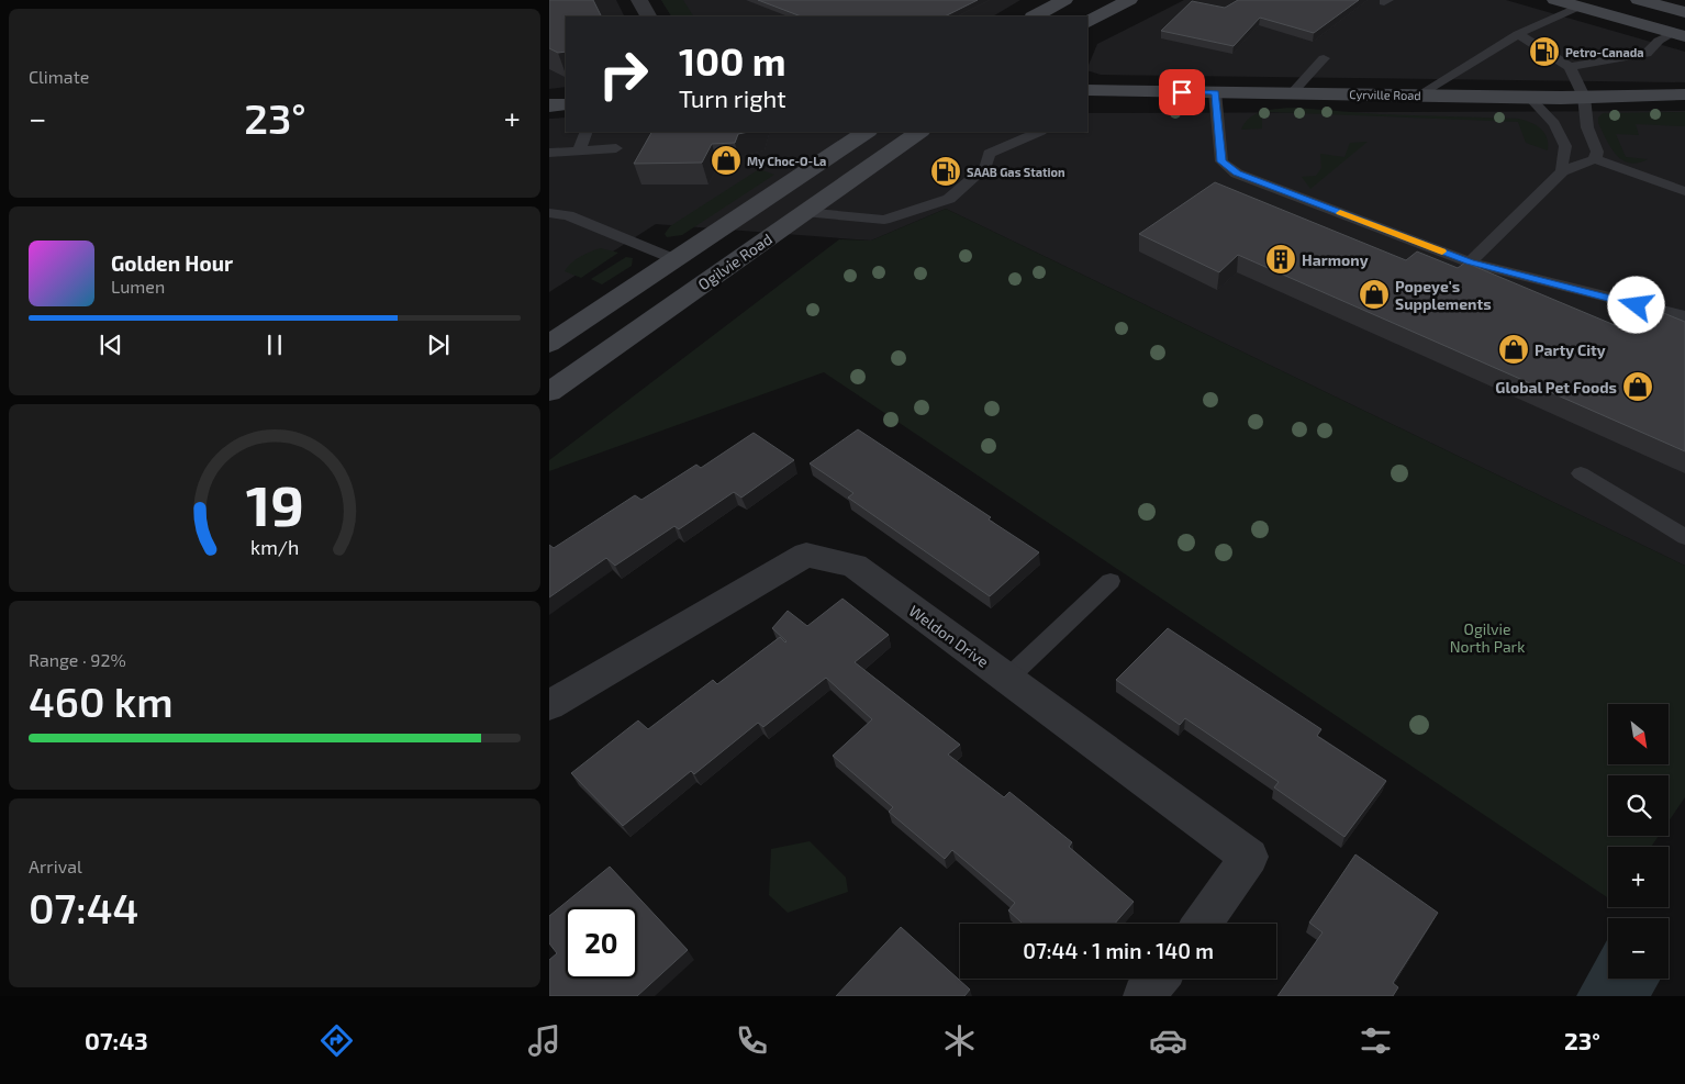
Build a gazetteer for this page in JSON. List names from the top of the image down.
{
  "streets": {
    "main road": ["Cyrville Road", "Ogilvie Road"],
    "street": ["Weldon Drive"]
  },
  "parks": ["Ogilvie North Park"],
  "places": {
    "fuel station": ["Petro-Canada", "SAAB Gas Station"],
    "shop": [
      "My Choc-O-La",
      "Popeye's Supplements",
      "Party City",
      "Global Pet Foods"
    ],
    "building": ["Harmony"]
  },
  "north": "bottom right",
  "page": {
    "tile": [
      "Climate",
      ["Range · 92%", "460 km"],
      ["Arrival", "07:44"]
    ],
    "turn": ["100 m", "Turn right"],
    "heat": ["−", "23°", "+"],
    "song": ["Golden Hour", "Lumen"],
    "map_buttons": ["+", "−"],
    "limit": "20",
    "trip": "07:44 · 1 min · 140 m",
    "tabs": ["07:43", "23°"],
    "gauge": ["19", "km/h"]
  }
}
